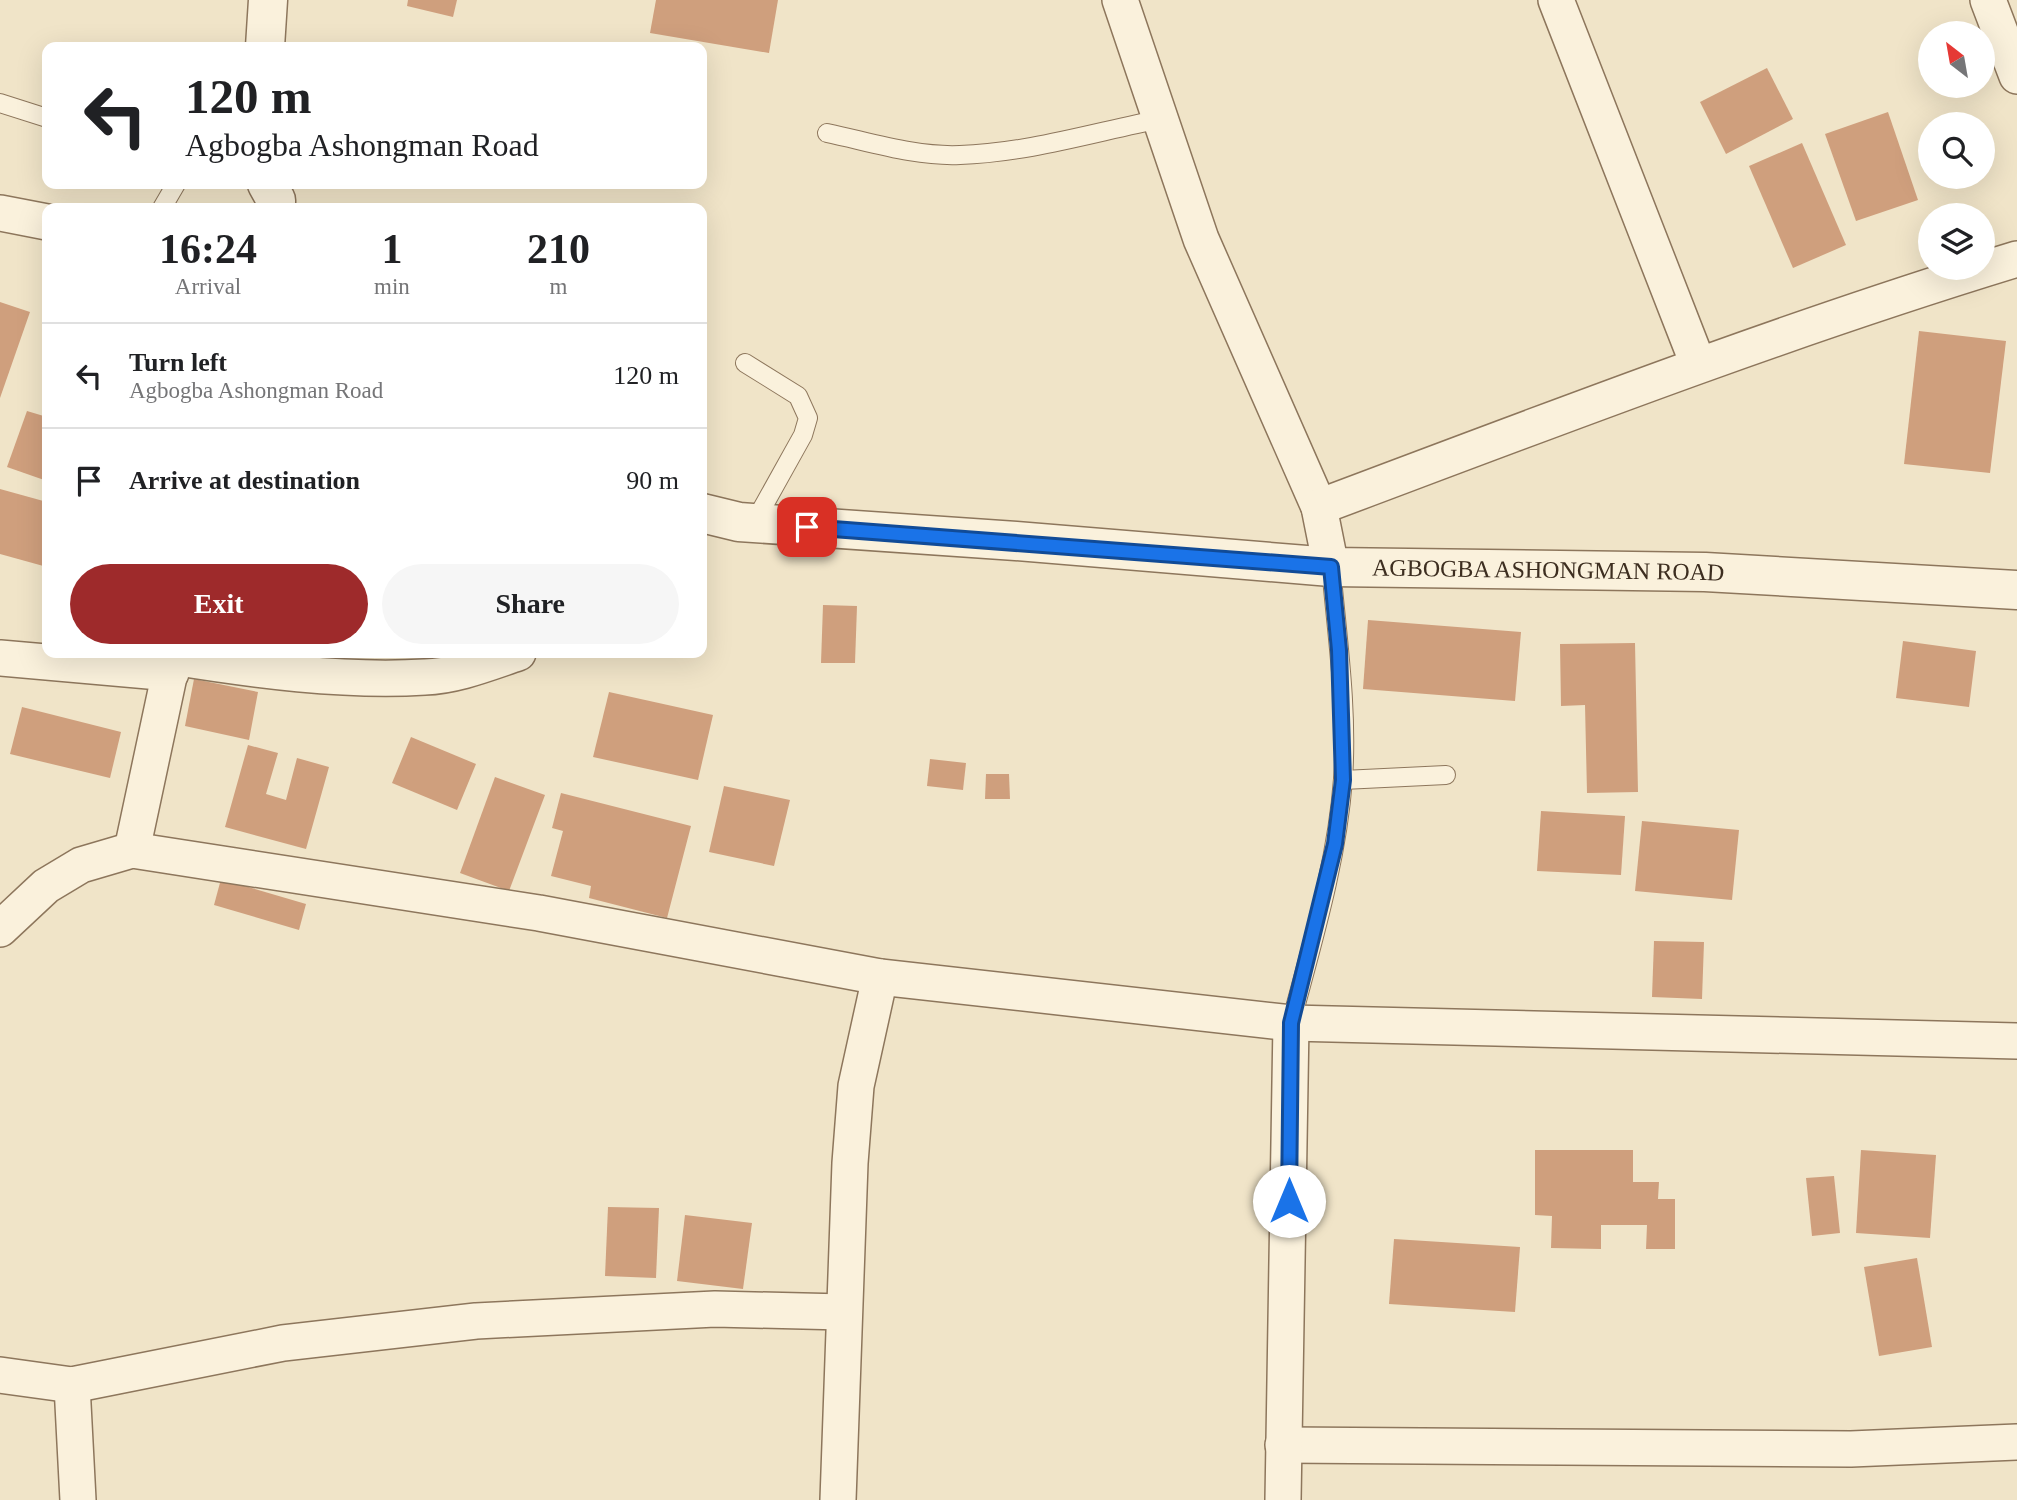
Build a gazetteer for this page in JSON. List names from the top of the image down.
{
  "streets": {
    "street": ["AGBOGBA ASHONGMAN ROAD"]
  },
  "north": "top left",
  "page": {
    "turn": ["120 m", "Agbogba Ashongman Road"],
    "eta": [
      "16:24",
      "Arrival",
      "1",
      "min",
      "210",
      "m"
    ],
    "list": [
      {
        "name": "Turn left",
        "note": "Agbogba Ashongman Road",
        "value": "120 m"
      },
      {
        "name": "Arrive at destination",
        "value": "90 m"
      }
    ],
    "buttons": ["Exit", "Share"]
  }
}
